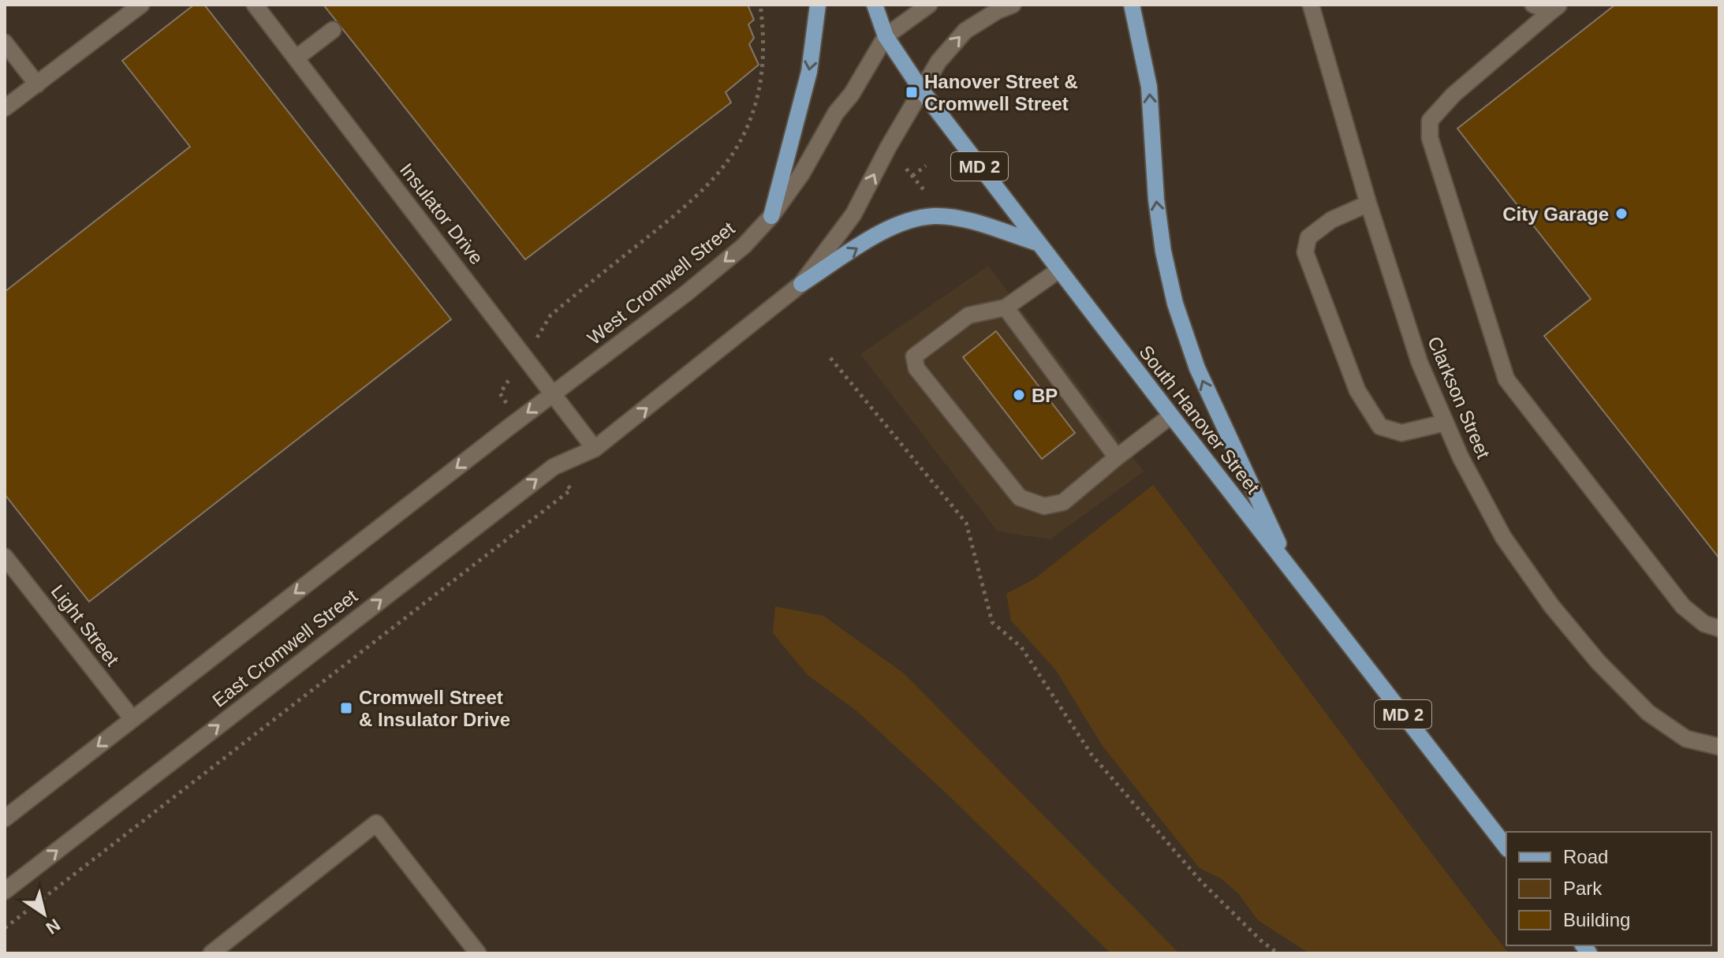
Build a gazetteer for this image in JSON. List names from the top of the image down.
{
  "streets": {
    "main road": ["MD 2", "South Hanover Street"],
    "street": [
      "Insulator Drive",
      "West Cromwell Street",
      "Clarkson Street",
      "Light Street",
      "East Cromwell Street"
    ]
  },
  "crossings": [
    ["Insulator Drive", "West Cromwell Street"],
    ["Insulator Drive", "East Cromwell Street"],
    ["West Cromwell Street", "South Hanover Street"],
    ["West Cromwell Street", "East Cromwell Street"],
    ["Light Street", "East Cromwell Street"]
  ],
  "places": {
    "transit": ["Hanover Street & Cromwell Street", "Cromwell Street & Insulator Drive"],
    "other": ["City Garage", "BP"]
  },
  "legend": ["Road", "Park", "Building"],
  "north": "bottom right"
}
